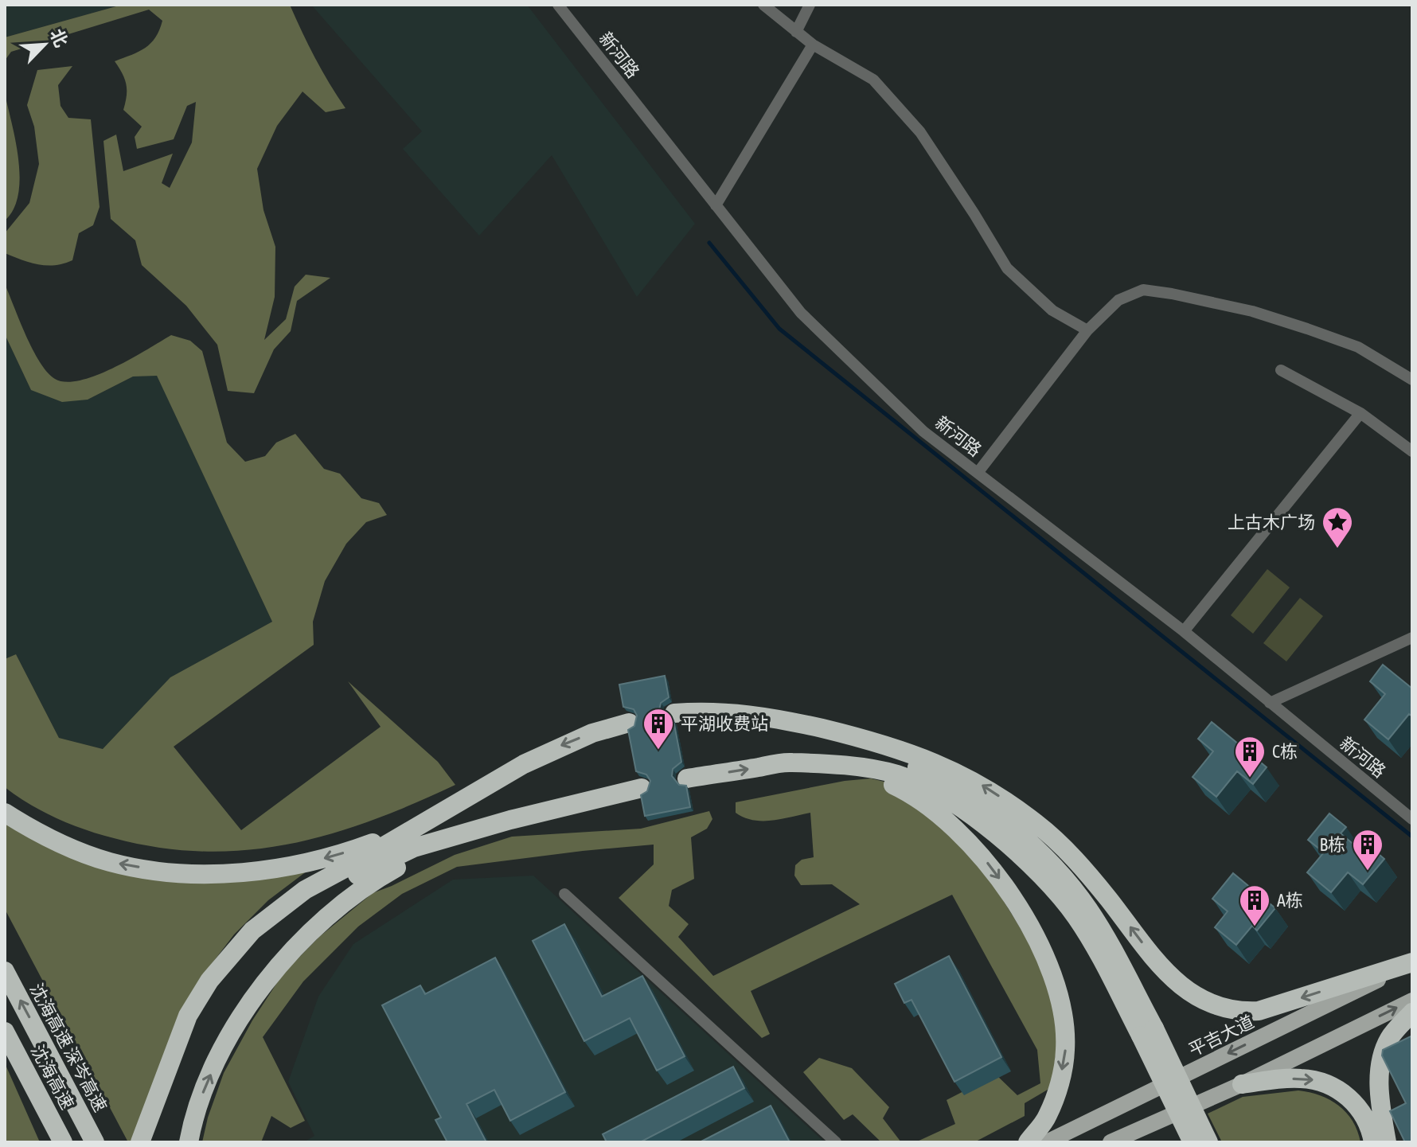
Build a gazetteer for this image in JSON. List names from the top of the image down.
{
  "streets": {
    "highway": ["沈海高速 深岑高速", "沈海高速"],
    "main road": ["平吉大道"],
    "street": ["新河路"]
  },
  "places": {
    "place": ["上古木广场"],
    "building": [
      "平湖收费站",
      "C栋",
      "B栋",
      "A栋"
    ]
  },
  "north": "top right"
}
